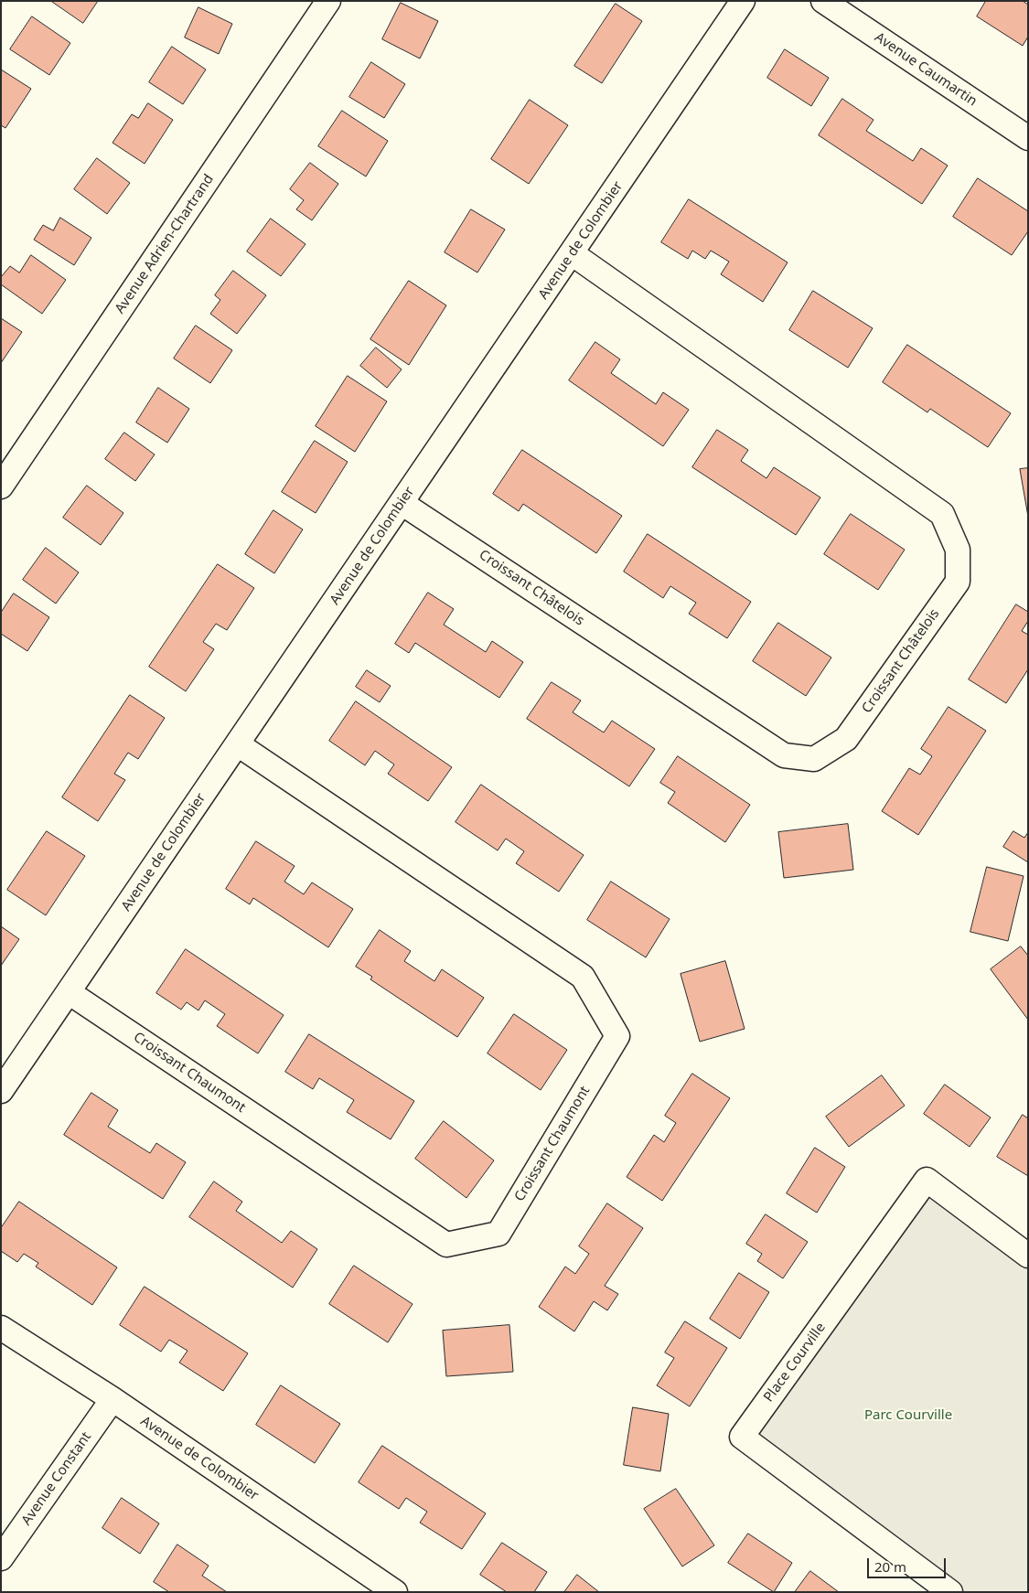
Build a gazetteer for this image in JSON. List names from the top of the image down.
{
  "streets": {
    "street": [
      "Avenue Caumartin",
      "Avenue de Colombier",
      "Avenue Adrien-Chartrand",
      "Croissant Châtelois",
      "Croissant Chaumont",
      "Place Courville",
      "Avenue Constant"
    ]
  },
  "crossings": [
    ["Avenue de Colombier", "Croissant Châtelois"],
    ["Avenue de Colombier", "Croissant Chaumont"],
    ["Avenue de Colombier", "Avenue Constant"]
  ],
  "parks": ["Parc Courville"],
  "scale_bar": "20 m"
}
